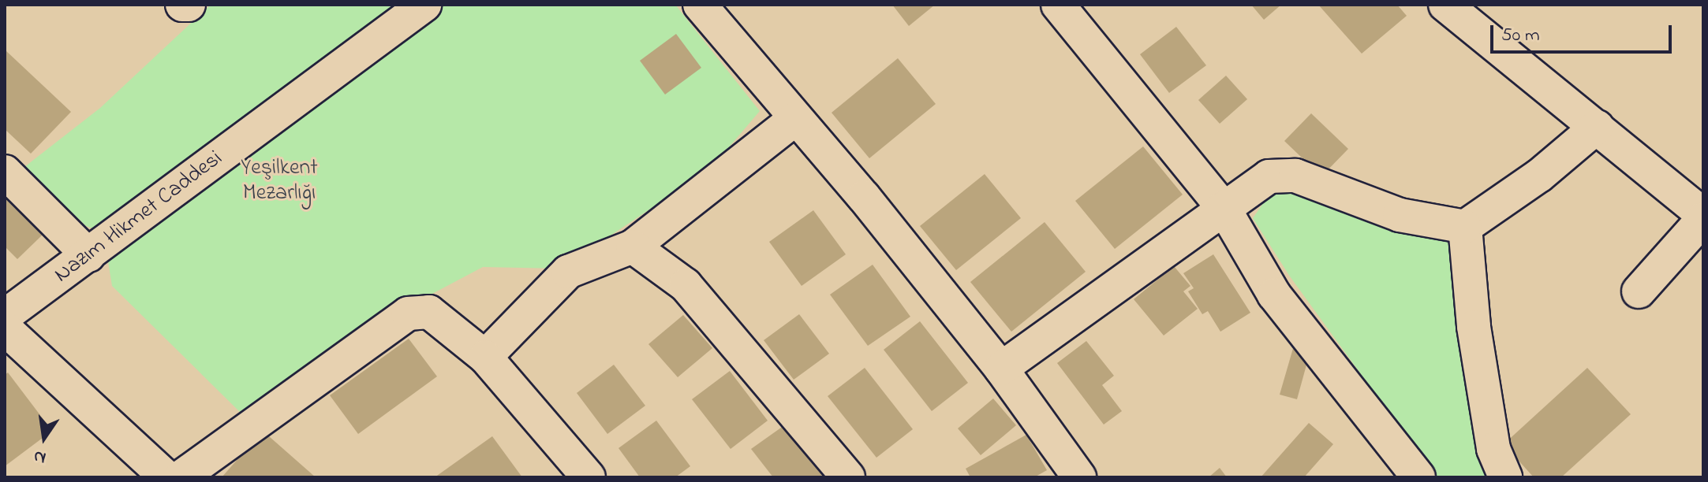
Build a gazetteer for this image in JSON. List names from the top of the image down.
{
  "streets": {
    "street": ["Nazım Hikmet Caddesi"]
  },
  "parks": ["Yeşilkent Mezarlığı"],
  "scale_bar": "50 m",
  "north": "bottom"
}
